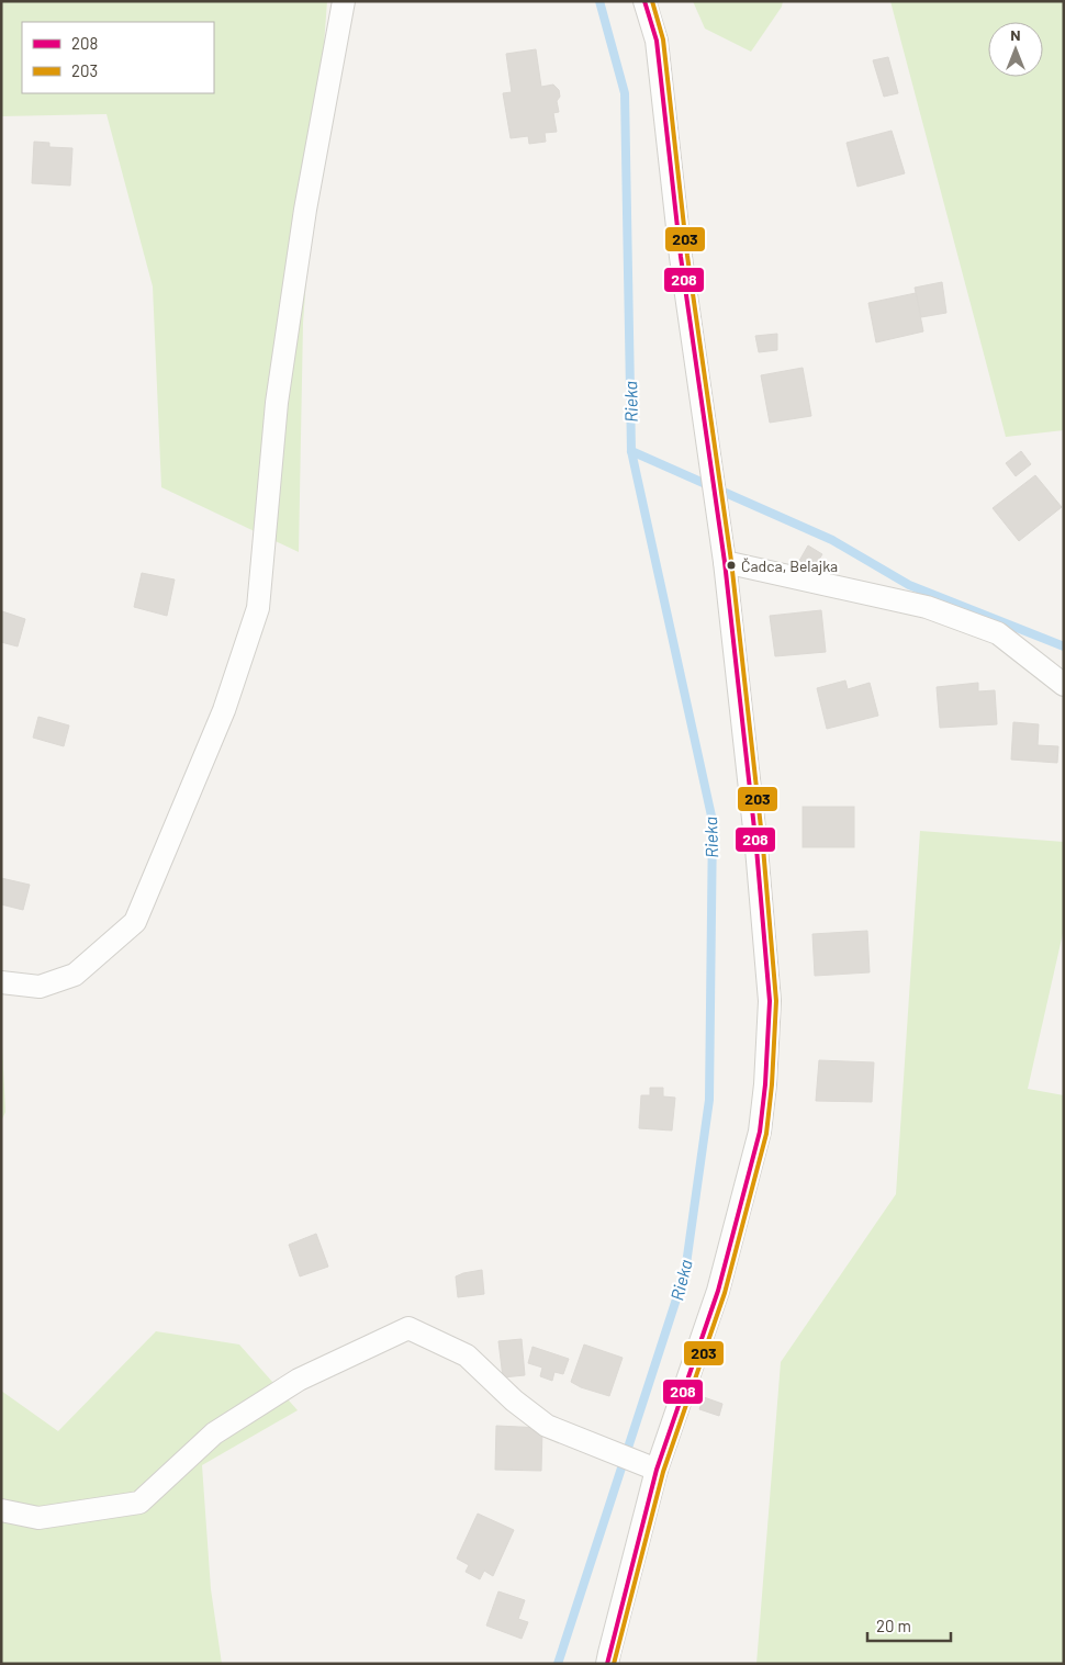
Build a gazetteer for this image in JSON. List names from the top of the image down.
{
  "water": ["Rieka"],
  "places": ["Čadca, Belajka"],
  "lines": ["transit line 208", "transit line 203"],
  "legend": ["208", "203"],
  "scale_bar": "20 m",
  "north": "top"
}
